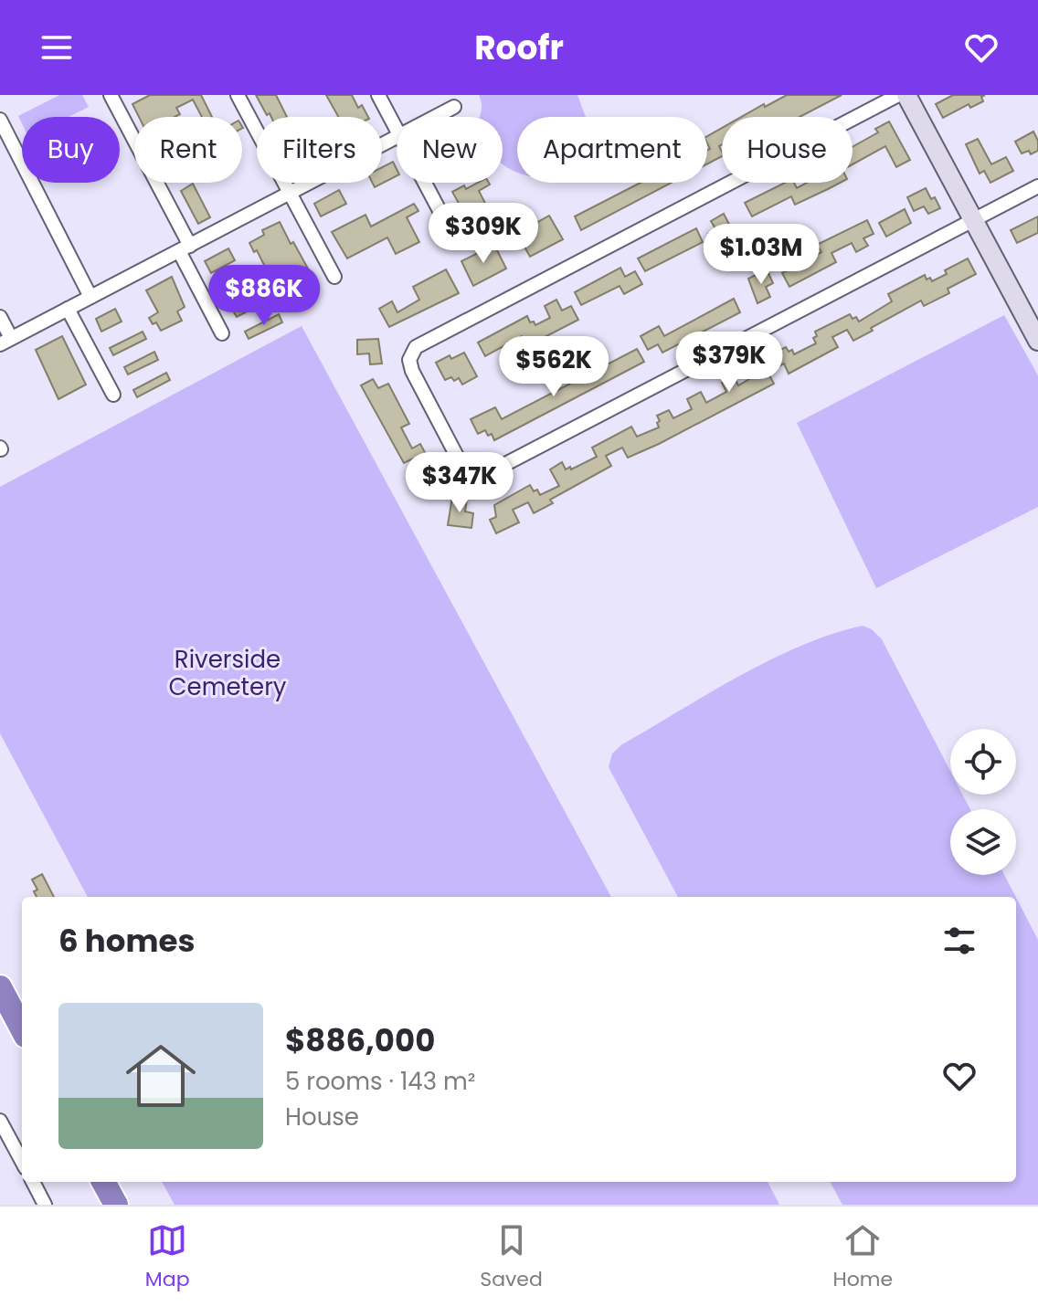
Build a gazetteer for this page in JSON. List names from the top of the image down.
{
  "parks": ["Riverside Cemetery"],
  "page": {
    "header": "Roofr",
    "chip": [
      "Buy",
      "Rent",
      "Filters",
      "New",
      "Apartment",
      "House"
    ],
    "price": [
      "$309K",
      "$1.03M",
      "$886K",
      "$379K",
      "$562K",
      "$347K"
    ],
    "heading": "6 homes",
    "list": [
      {
        "name": "$886,000",
        "note": "5 rooms · 143 m² · House"
      }
    ],
    "tabs": ["Map", "Saved", "Home"]
  }
}
